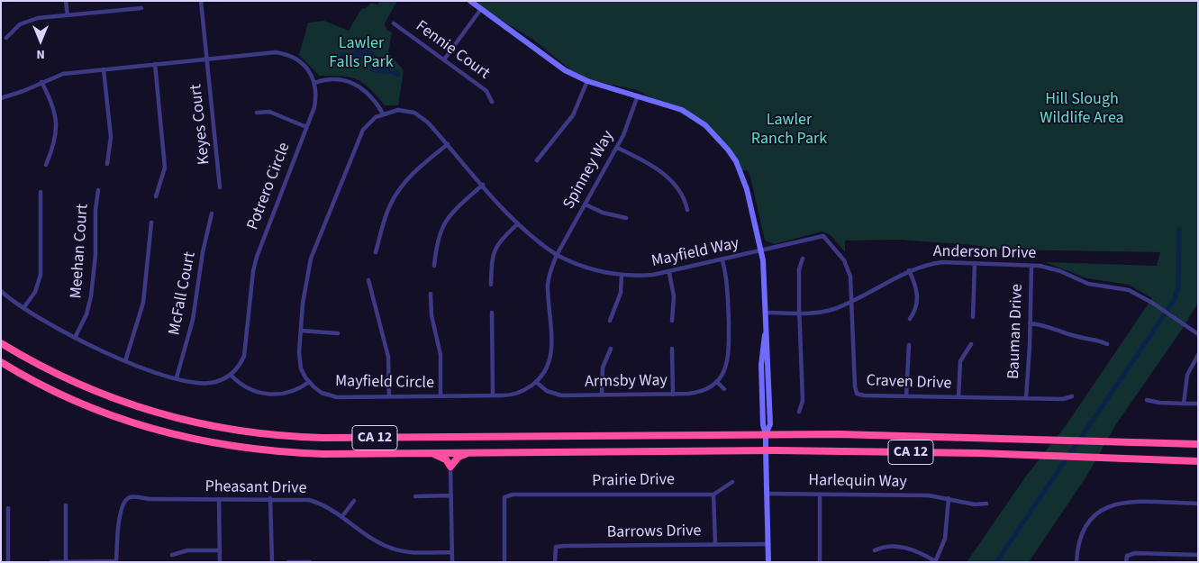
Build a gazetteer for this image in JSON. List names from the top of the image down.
{
  "streets": {
    "highway": ["CA 12"],
    "street": [
      "Fennie Court",
      "Keyes Court",
      "Spinney Way",
      "Potrero Circle",
      "Meehan Court",
      "Mayfield Way",
      "Anderson Drive",
      "McFall Court",
      "Bauman Drive",
      "Armsby Way",
      "Mayfield Circle",
      "Craven Drive",
      "Prairie Drive",
      "Harlequin Way",
      "Pheasant Drive",
      "Barrows Drive"
    ]
  },
  "crossings": [
    ["Spinney Way", "Mayfield Way"],
    ["Spinney Way", "Mayfield Circle"],
    ["Mayfield Way", "Anderson Drive"],
    ["Mayfield Way", "Mayfield Circle"],
    ["Mayfield Way", "Craven Drive"],
    ["Anderson Drive", "Bauman Drive"],
    ["Anderson Drive", "Craven Drive"],
    ["Bauman Drive", "Craven Drive"],
    ["Armsby Way", "Mayfield Circle"]
  ],
  "parks": ["Lawler Falls Park", "Hill Slough Wildlife Area", "Lawler Ranch Park"],
  "north": "bottom"
}
